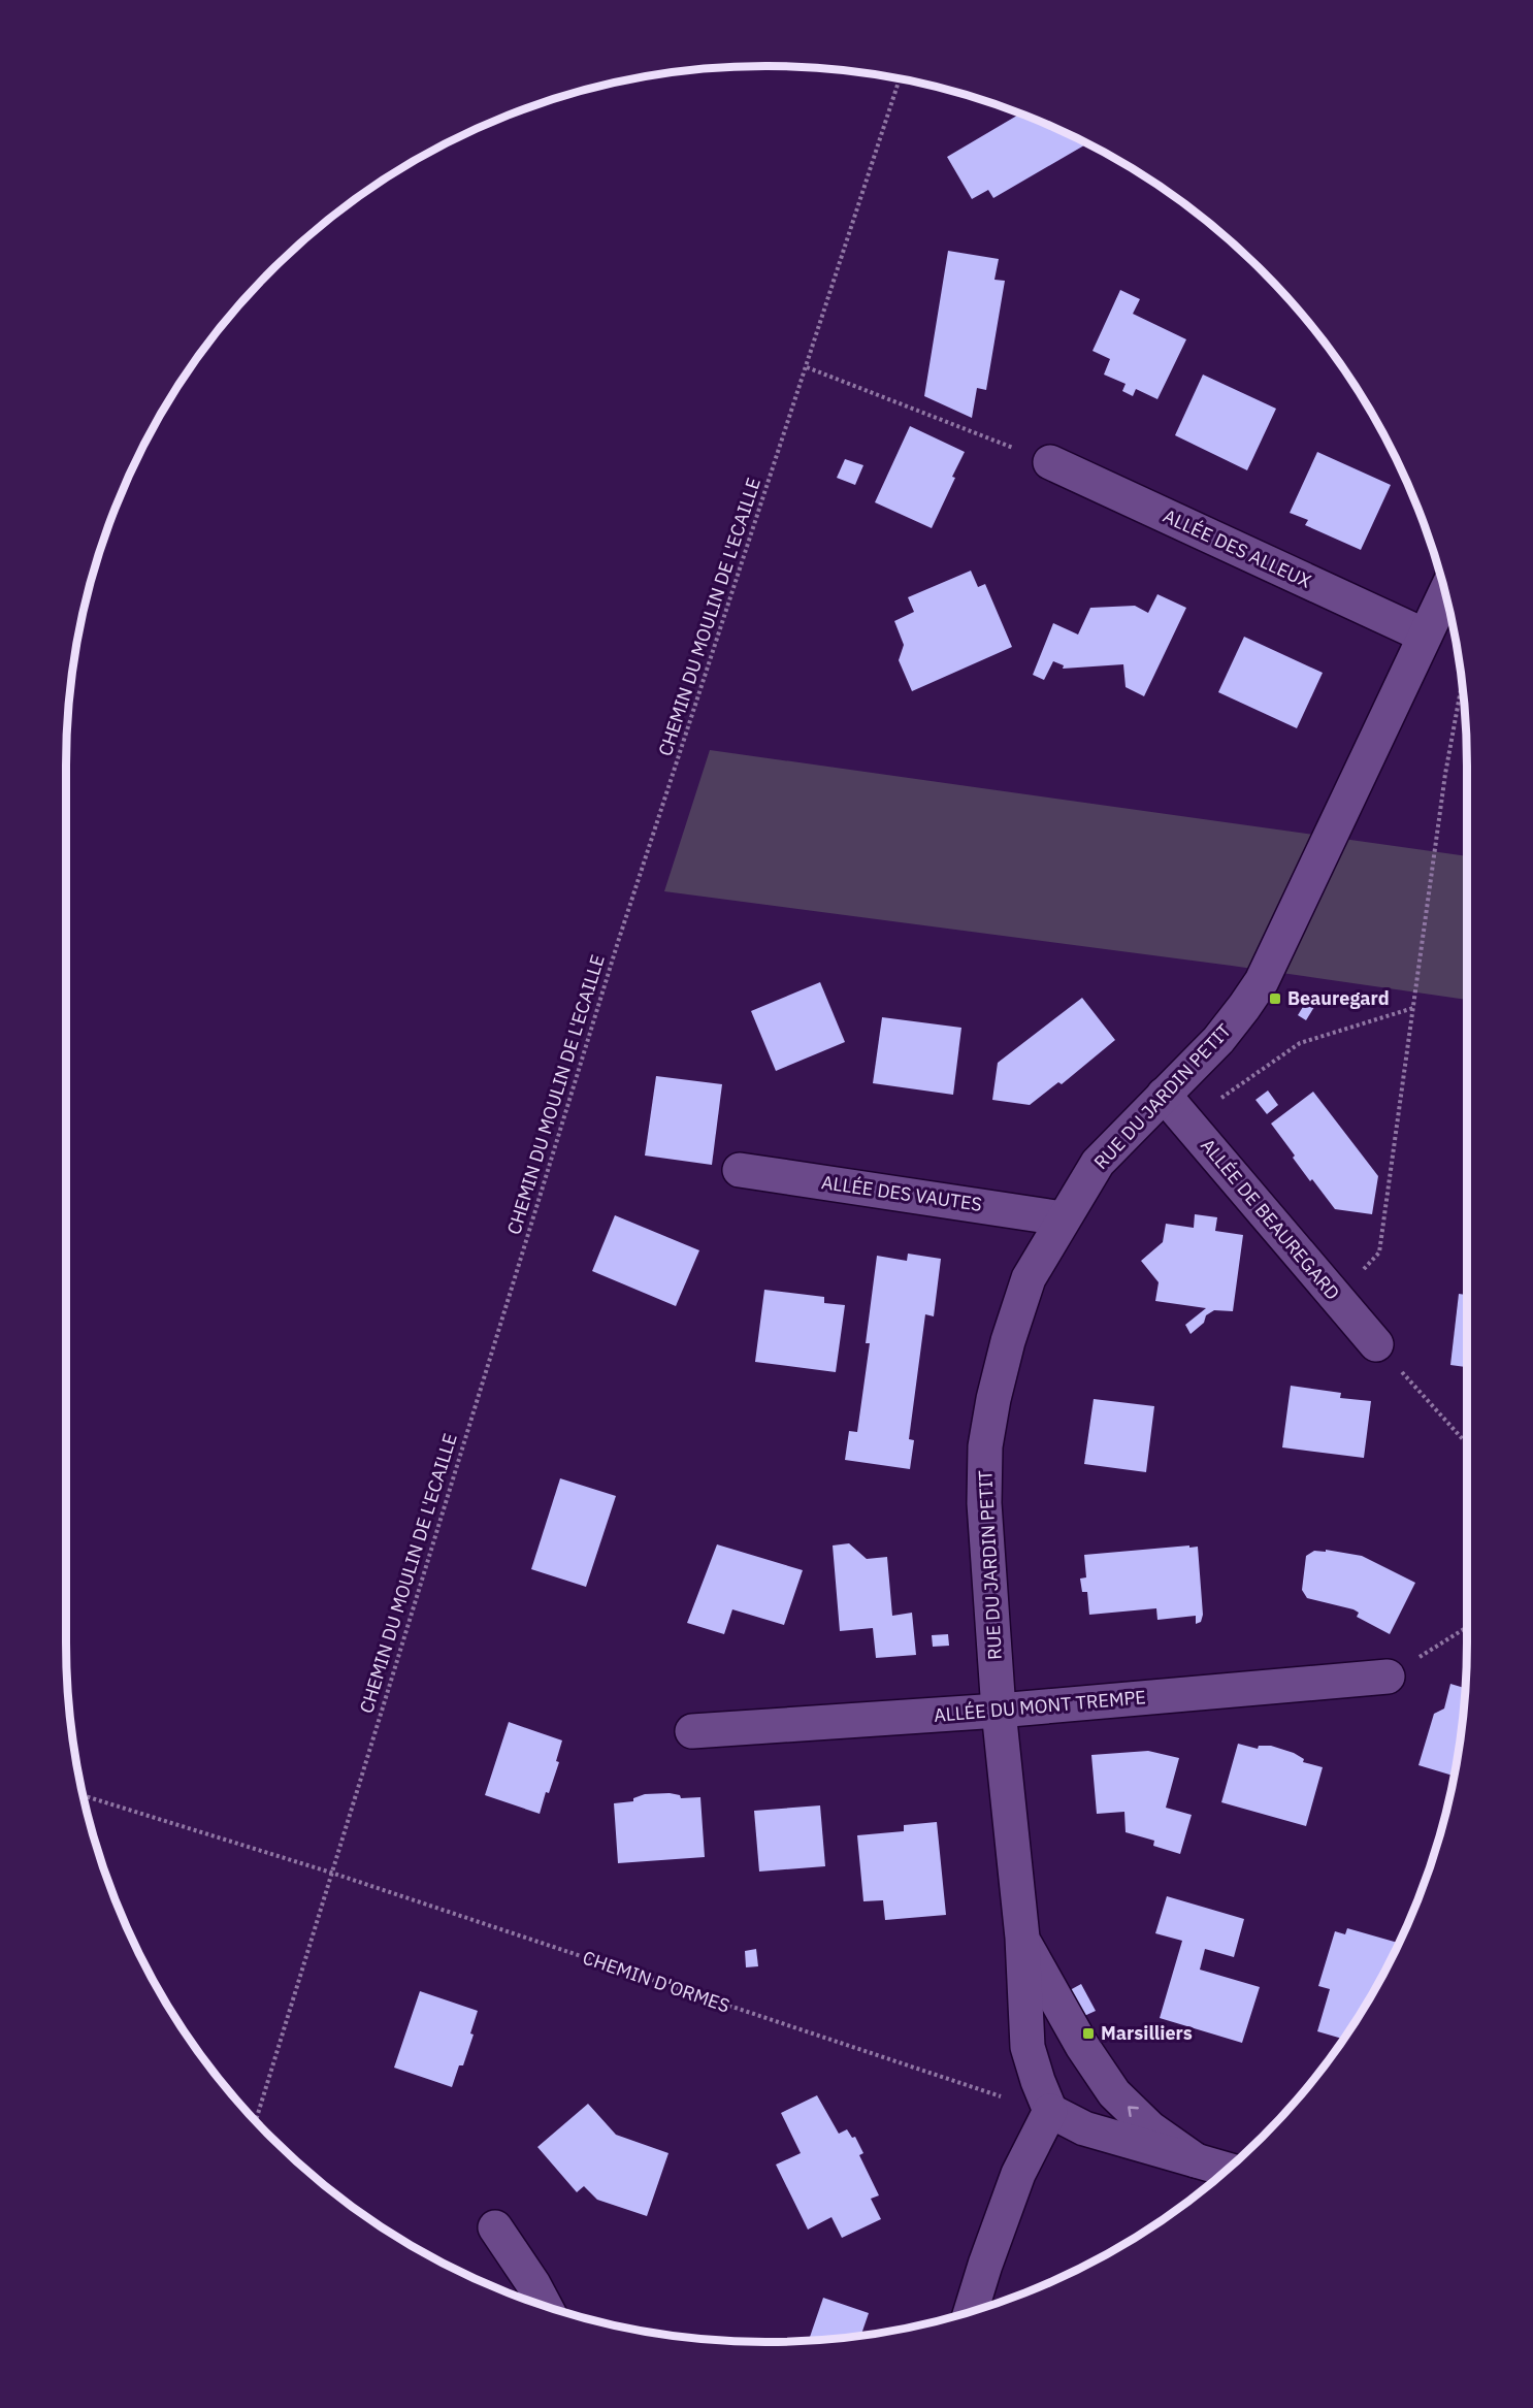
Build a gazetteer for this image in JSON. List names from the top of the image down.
{
  "streets": {
    "street": [
      "ALLÉE DES ALLEUX",
      "RUE DU JARDIN PETIT",
      "ALLÉE DES VAUTES",
      "ALLÉE DE BEAUREGARD",
      "ALLÉE DU MONT TREMPE"
    ],
    "path": ["CHEMIN DU MOULIN DE L'ECAILLE", "CHEMIN D'ORMES"]
  },
  "crossings": [
    ["ALLÉE DES ALLEUX", "RUE DU JARDIN PETIT"],
    ["CHEMIN DU MOULIN DE L'ECAILLE", "CHEMIN D'ORMES"],
    ["RUE DU JARDIN PETIT", "ALLÉE DES VAUTES"],
    ["RUE DU JARDIN PETIT", "ALLÉE DE BEAUREGARD"],
    ["RUE DU JARDIN PETIT", "ALLÉE DU MONT TREMPE"],
    ["RUE DU JARDIN PETIT", "CHEMIN D'ORMES"]
  ],
  "places": {
    "transit": ["Beauregard", "Marsilliers"]
  }
}
